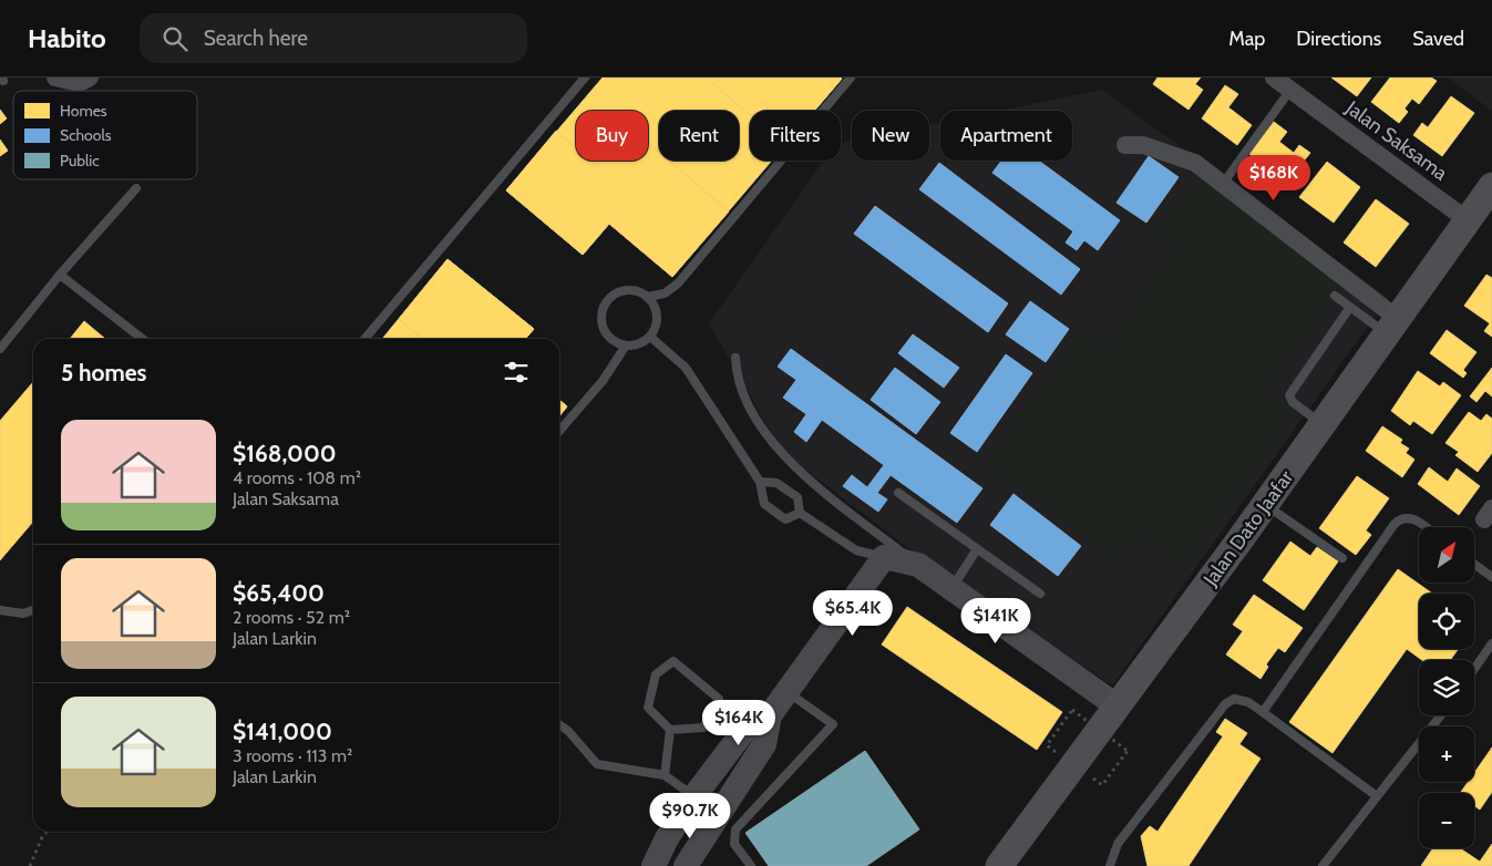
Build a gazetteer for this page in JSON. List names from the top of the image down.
{
  "streets": {
    "main road": ["Jalan Dato Jaafar"],
    "street": ["Jalan Saksama"]
  },
  "crossings": [
    ["Jalan Saksama", "Jalan Dato Jaafar"]
  ],
  "legend": ["Homes", "Schools", "Public"],
  "north": "top right",
  "page": {
    "header": "Habito",
    "search": "Search here",
    "nav": ["Map", "Directions", "Saved"],
    "chip": [
      "Buy",
      "Rent",
      "Filters",
      "New",
      "Apartment"
    ],
    "price": [
      "$168K",
      "$65.4K",
      "$141K",
      "$164K",
      "$90.7K"
    ],
    "heading": "5 homes",
    "list": [
      {
        "name": "$168,000",
        "note": "4 rooms · 108 m² · Jalan Saksama"
      },
      {
        "name": "$65,400",
        "note": "2 rooms · 52 m² · Jalan Larkin"
      },
      {
        "name": "$141,000",
        "note": "3 rooms · 113 m² · Jalan Larkin"
      }
    ],
    "map_buttons": ["+", "−"]
  }
}
